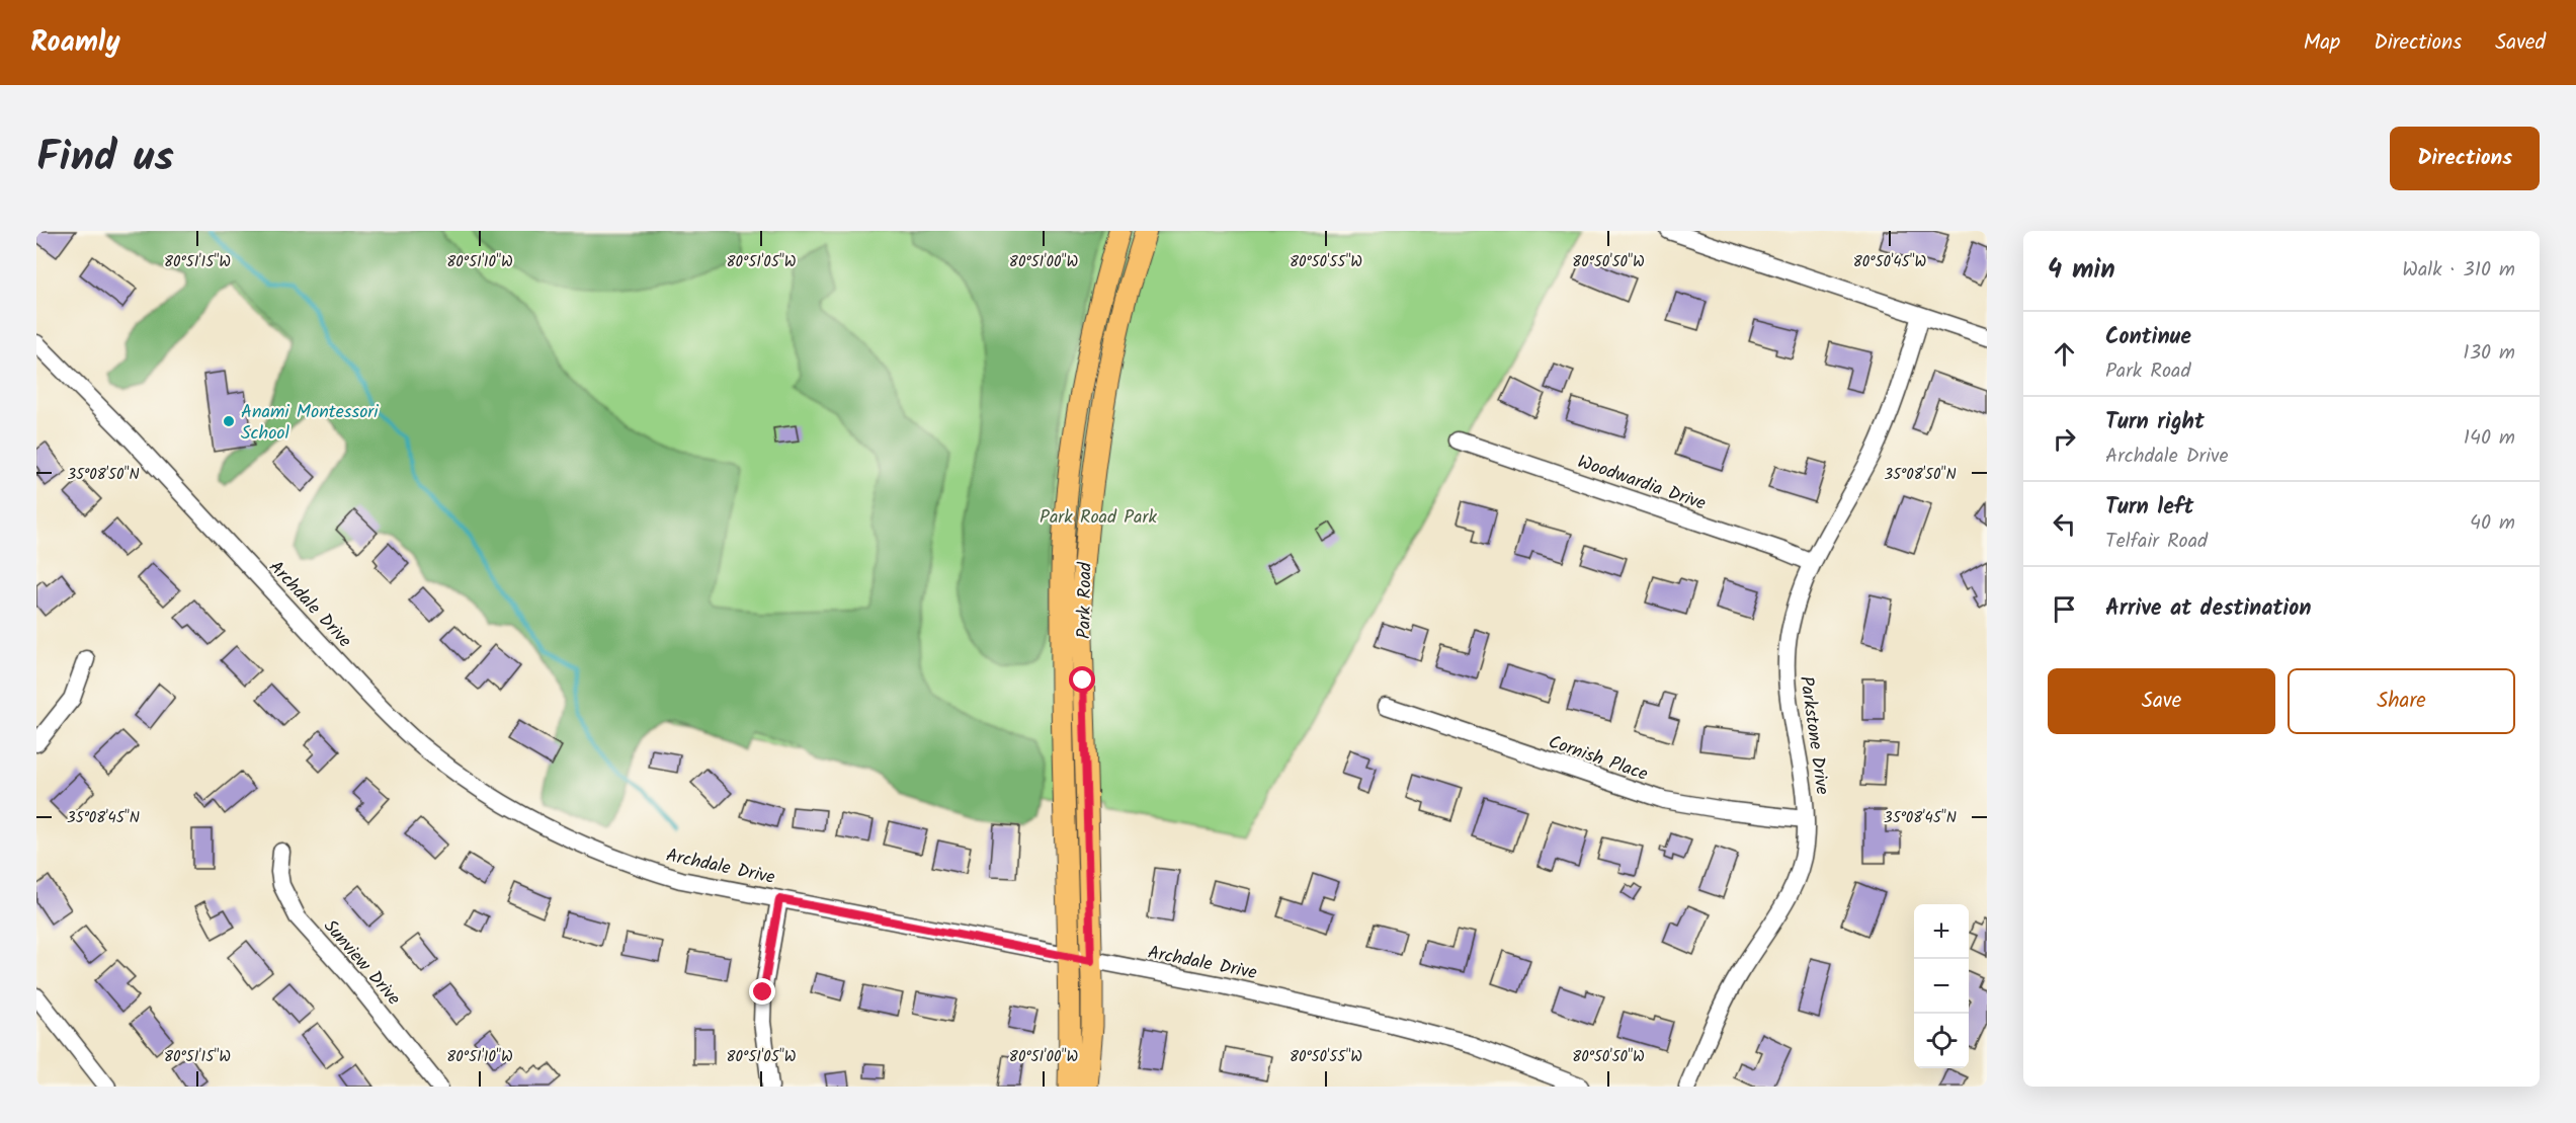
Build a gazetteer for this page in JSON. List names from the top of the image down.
{
  "streets": {
    "main road": ["Park Road"],
    "street": [
      "Woodwardia Drive",
      "Archdale Drive",
      "Parkstone Drive",
      "Cornish Place",
      "Sunview Drive"
    ]
  },
  "crossings": [
    ["Woodwardia Drive", "Parkstone Drive"],
    ["Park Road", "Archdale Drive"],
    ["Parkstone Drive", "Cornish Place"]
  ],
  "parks": ["Park Road Park"],
  "places": ["Anami Montessori School"],
  "page": {
    "header": "Roamly",
    "nav": ["Map", "Directions", "Saved"],
    "title": "Find us",
    "buttons": [
      "Directions",
      ["Save", "Share"]
    ],
    "heading": ["4 min", "Walk · 310 m"],
    "list": [
      ["Continue", "Park Road", "130 m"],
      ["Turn right", "Archdale Drive", "140 m"],
      ["Turn left", "Telfair Road", "40 m"],
      "Arrive at destination"
    ],
    "map_buttons": ["+", "−"]
  },
  "coordinates": [
    "80°51'15\"W",
    "80°51'10\"W",
    "80°51'05\"W",
    "80°51'00\"W",
    "80°50'55\"W",
    "80°50'50\"W",
    "80°50'45\"W",
    "35°08'50\"N",
    "35°08'45\"N"
  ]
}
